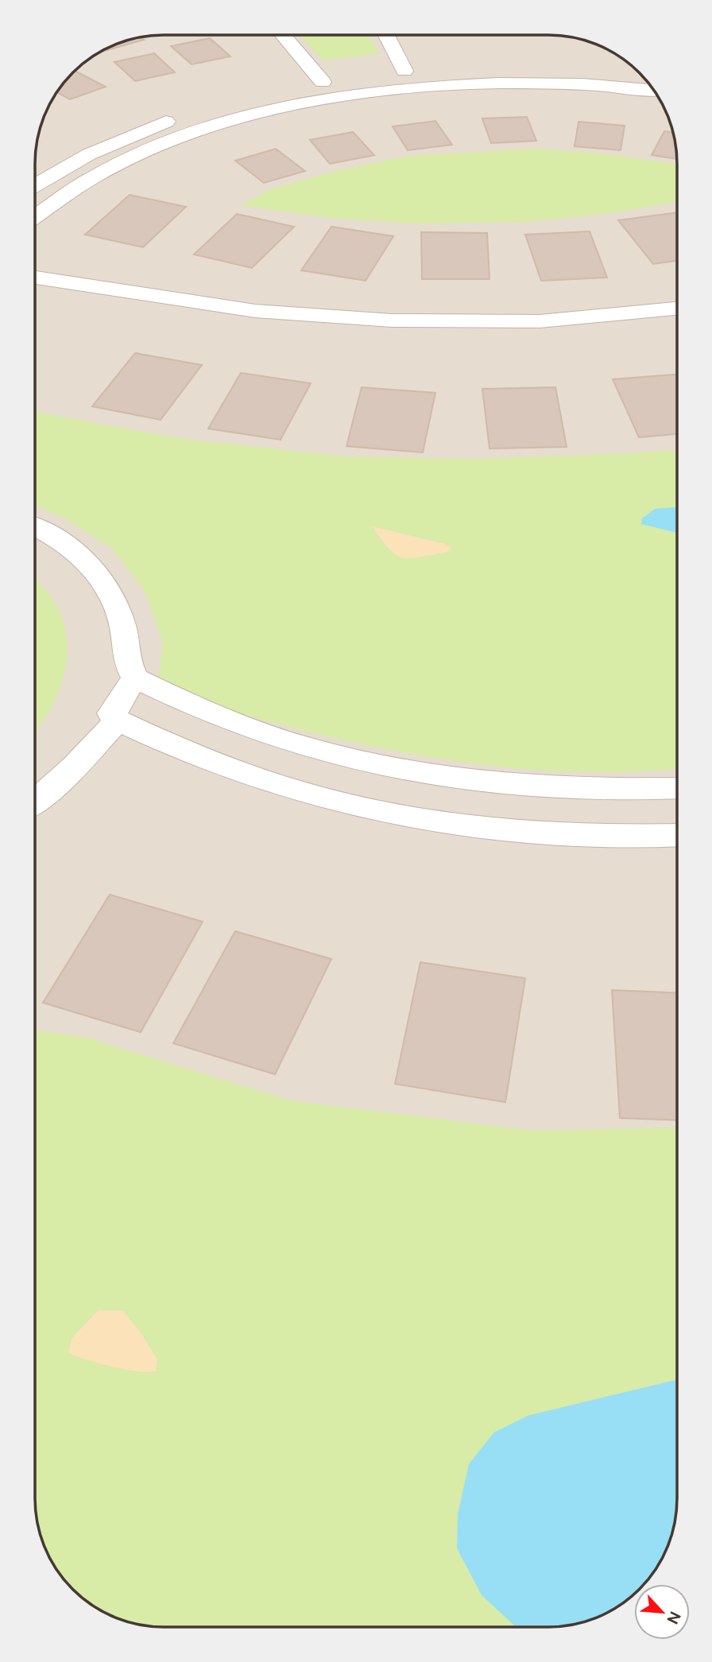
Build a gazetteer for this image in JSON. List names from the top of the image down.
{
  "north": "bottom right"
}
